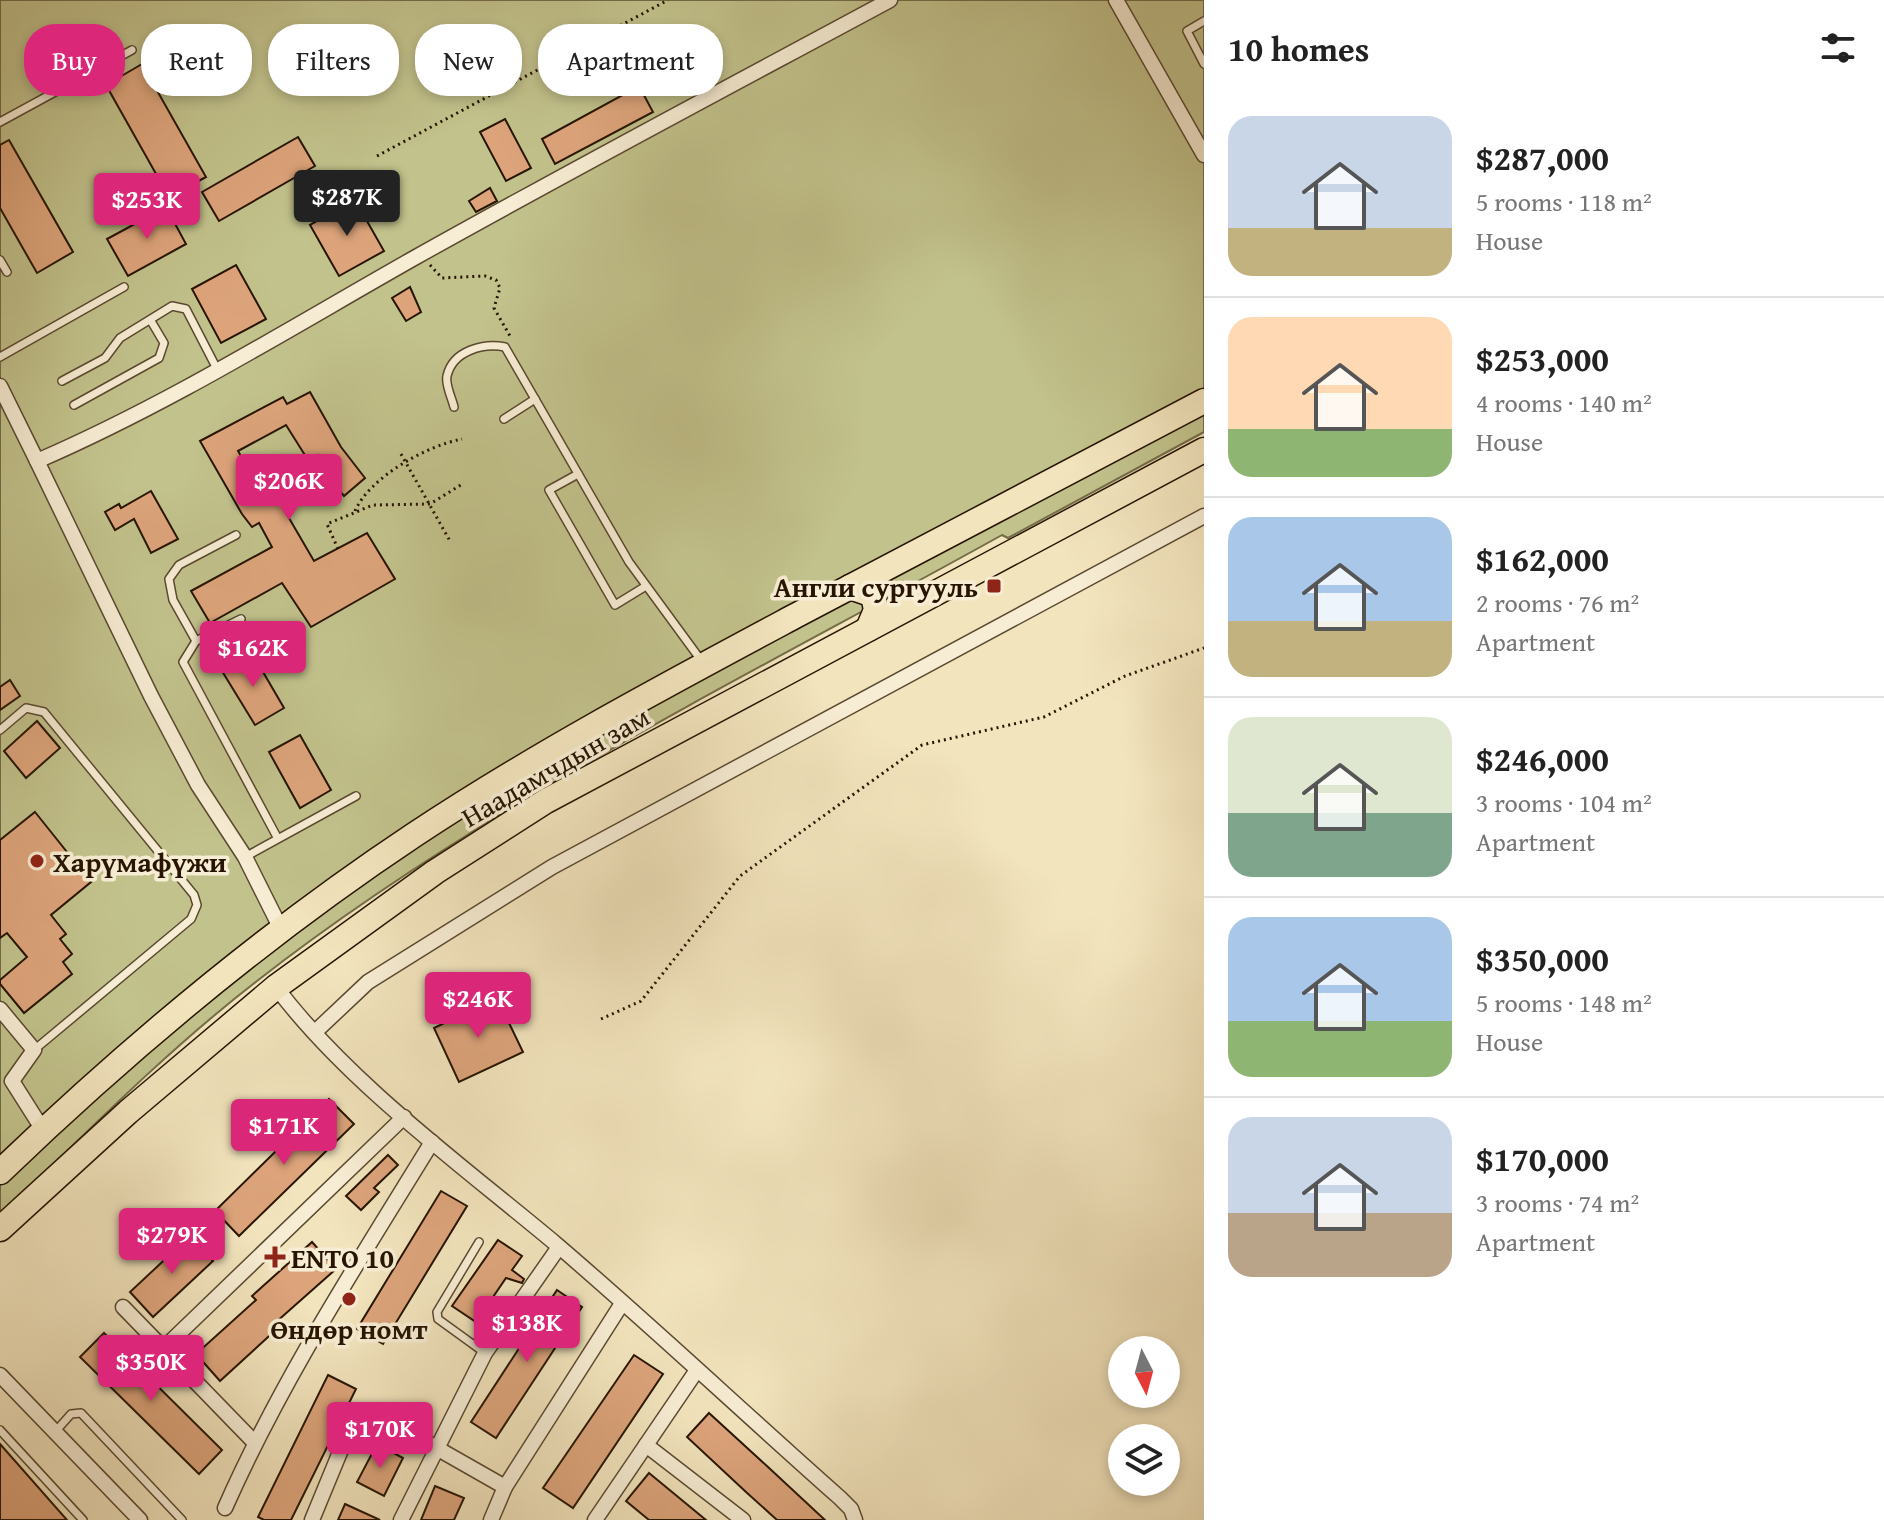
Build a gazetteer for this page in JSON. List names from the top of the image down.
{
  "streets": {
    "highway": ["Наадамчдын зам"]
  },
  "places": {
    "transit": ["Англи сургууль"],
    "other": ["Харүмафүжи", "Өндөр номт"],
    "health": ["ENTO 10"]
  },
  "north": "bottom",
  "page": {
    "heading": "10 homes",
    "chip": [
      "Buy",
      "Rent",
      "Filters",
      "New",
      "Apartment"
    ],
    "list": [
      {
        "name": "$287,000",
        "note": "5 rooms · 118 m² · House"
      },
      {
        "name": "$253,000",
        "note": "4 rooms · 140 m² · House"
      },
      {
        "name": "$162,000",
        "note": "2 rooms · 76 m² · Apartment"
      },
      {
        "name": "$246,000",
        "note": "3 rooms · 104 m² · Apartment"
      },
      {
        "name": "$350,000",
        "note": "5 rooms · 148 m² · House"
      },
      {
        "name": "$170,000",
        "note": "3 rooms · 74 m² · Apartment"
      }
    ],
    "price": [
      "$287K",
      "$253K",
      "$206K",
      "$162K",
      "$246K",
      "$171K",
      "$279K",
      "$138K",
      "$350K",
      "$170K"
    ]
  }
}
